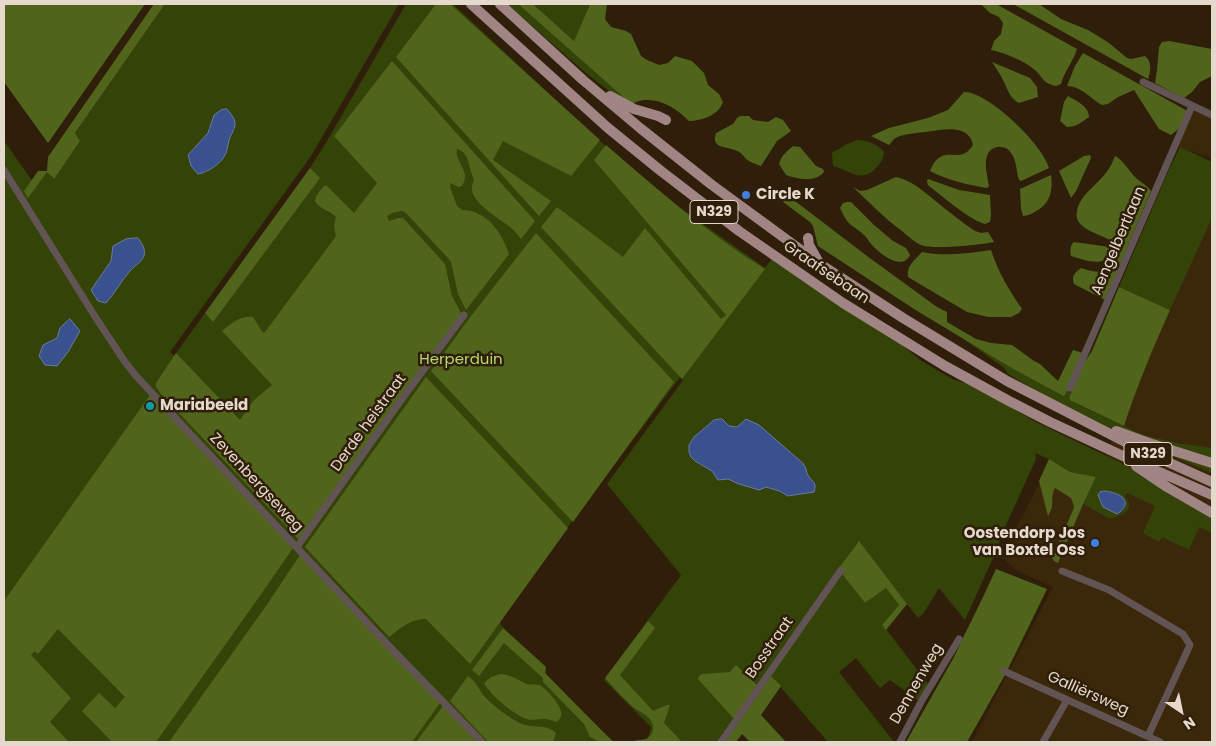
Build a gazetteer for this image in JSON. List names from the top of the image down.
{
  "streets": {
    "main road": ["N329", "Graafsebaan"],
    "street": [
      "Aengelbertlaan",
      "Derde heistraat",
      "Zevenbergseweg",
      "Bosstraat",
      "Dennenweg",
      "Galliërsweg"
    ]
  },
  "crossings": [
    ["N329", "Graafsebaan"],
    ["Derde heistraat", "Zevenbergseweg"]
  ],
  "parks": ["Herperduin"],
  "places": ["Circle K", "Mariabeeld", "Oostendorp Jos van Boxtel Oss"],
  "north": "bottom right"
}
